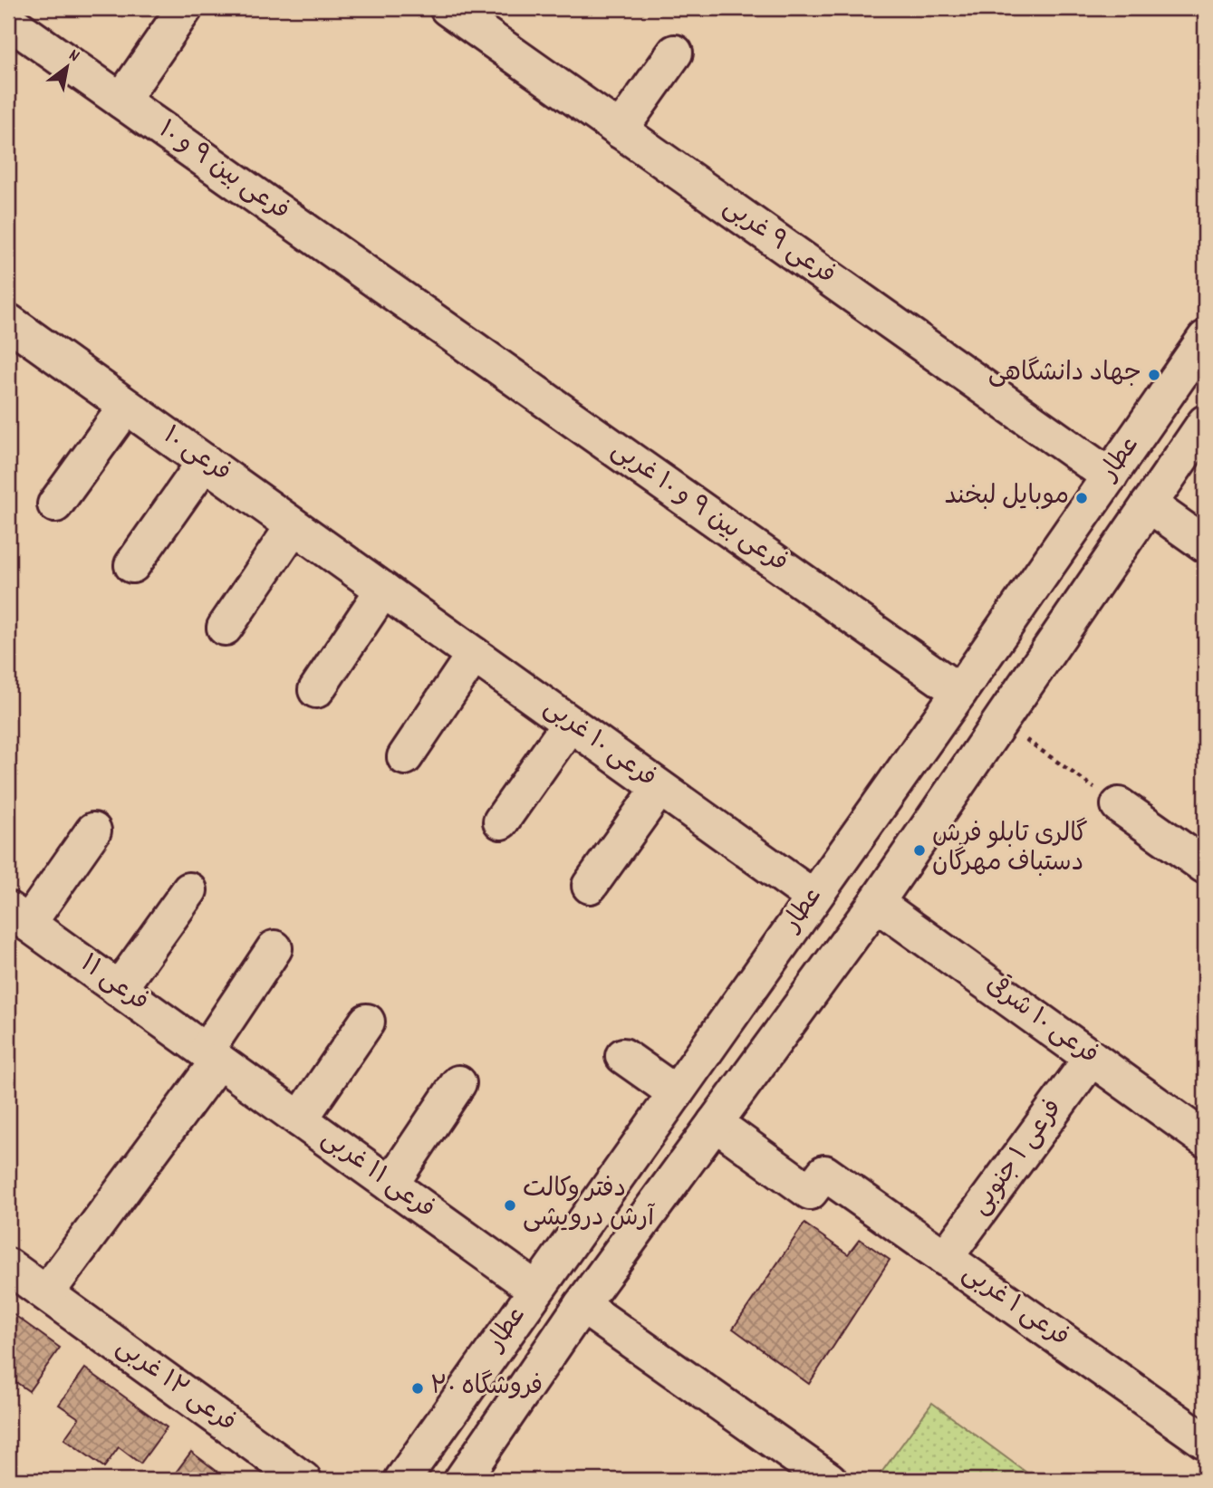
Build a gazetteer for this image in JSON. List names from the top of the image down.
{
  "streets": {
    "street": [
      "فرعی بین ۹ و ۱۰",
      "فرعی ۹ غربی",
      "فرعی ۱۰",
      "عطار",
      "فرعی بین ۹ و ۱۰ غربی",
      "فرعی ۱۰ غربی",
      "فرعی ۱۱",
      "فرعی ۱۰ شرقی",
      "فرعی ۱ جنوبی",
      "فرعی ۱۱ غربی",
      "فرعی ۱ غربی",
      "فرعی ۱۲ غربی"
    ]
  },
  "crossings": [
    ["فرعی بین ۹ و ۱۰", "فرعی بین ۹ و ۱۰ غربی"],
    ["فرعی ۹ غربی", "عطار"],
    ["فرعی ۱۰", "فرعی ۱۰ غربی"],
    ["عطار", "فرعی بین ۹ و ۱۰ غربی"],
    ["عطار", "فرعی ۱۰ غربی"],
    ["عطار", "فرعی ۱۰ شرقی"],
    ["عطار", "فرعی ۱۱ غربی"],
    ["عطار", "فرعی ۱ غربی"],
    ["فرعی ۱۱", "فرعی ۱۱ غربی"],
    ["فرعی ۱۰ شرقی", "فرعی ۱ جنوبی"],
    ["فرعی ۱ جنوبی", "فرعی ۱ غربی"]
  ],
  "places": [
    "جهاد دانشگاهی",
    "موبایل لبخند",
    "گالری تابلو فرش دستباف مهرگان",
    "دفتر وکالت آرش درویشی",
    "فروشگاه ۲۰"
  ],
  "north": "top right"
}
